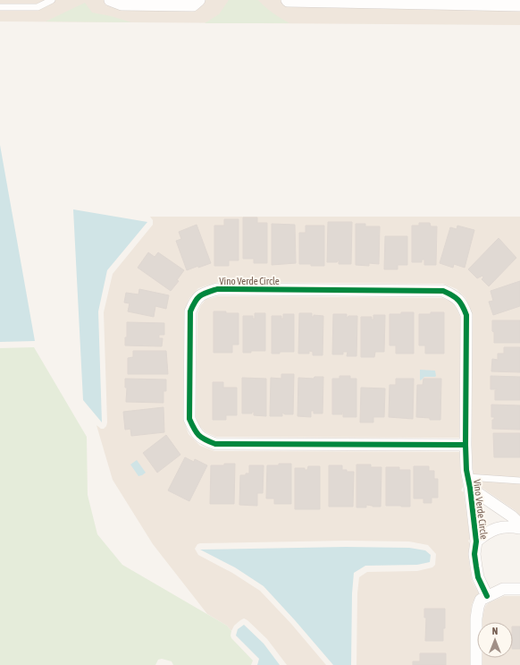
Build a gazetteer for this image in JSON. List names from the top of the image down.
{
  "streets": {
    "street": ["Vino Verde Circle"]
  },
  "north": "top"
}
